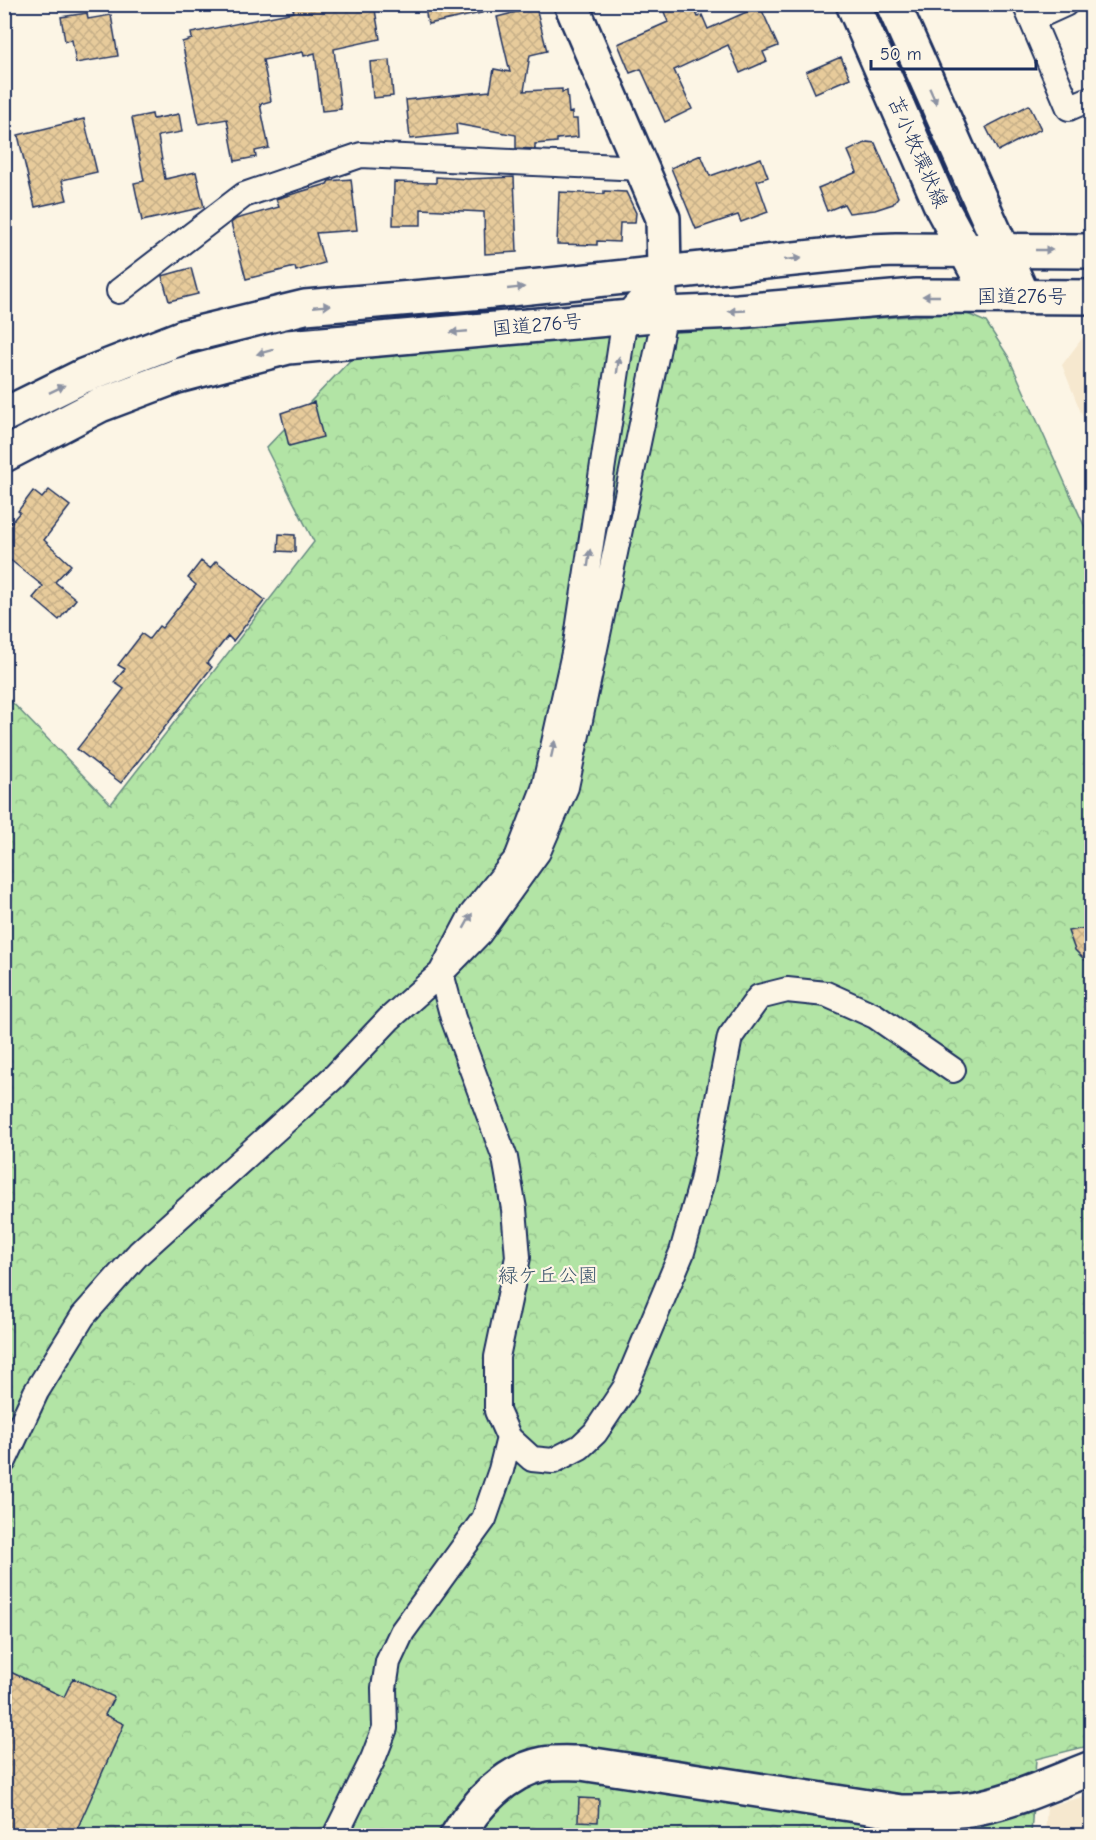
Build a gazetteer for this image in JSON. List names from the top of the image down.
{
  "streets": {
    "main road": ["苫小牧環状線", "国道276号"]
  },
  "crossings": [
    ["苫小牧環状線", "国道276号"]
  ],
  "parks": ["緑ケ丘公園"],
  "scale_bar": "50 m"
}
